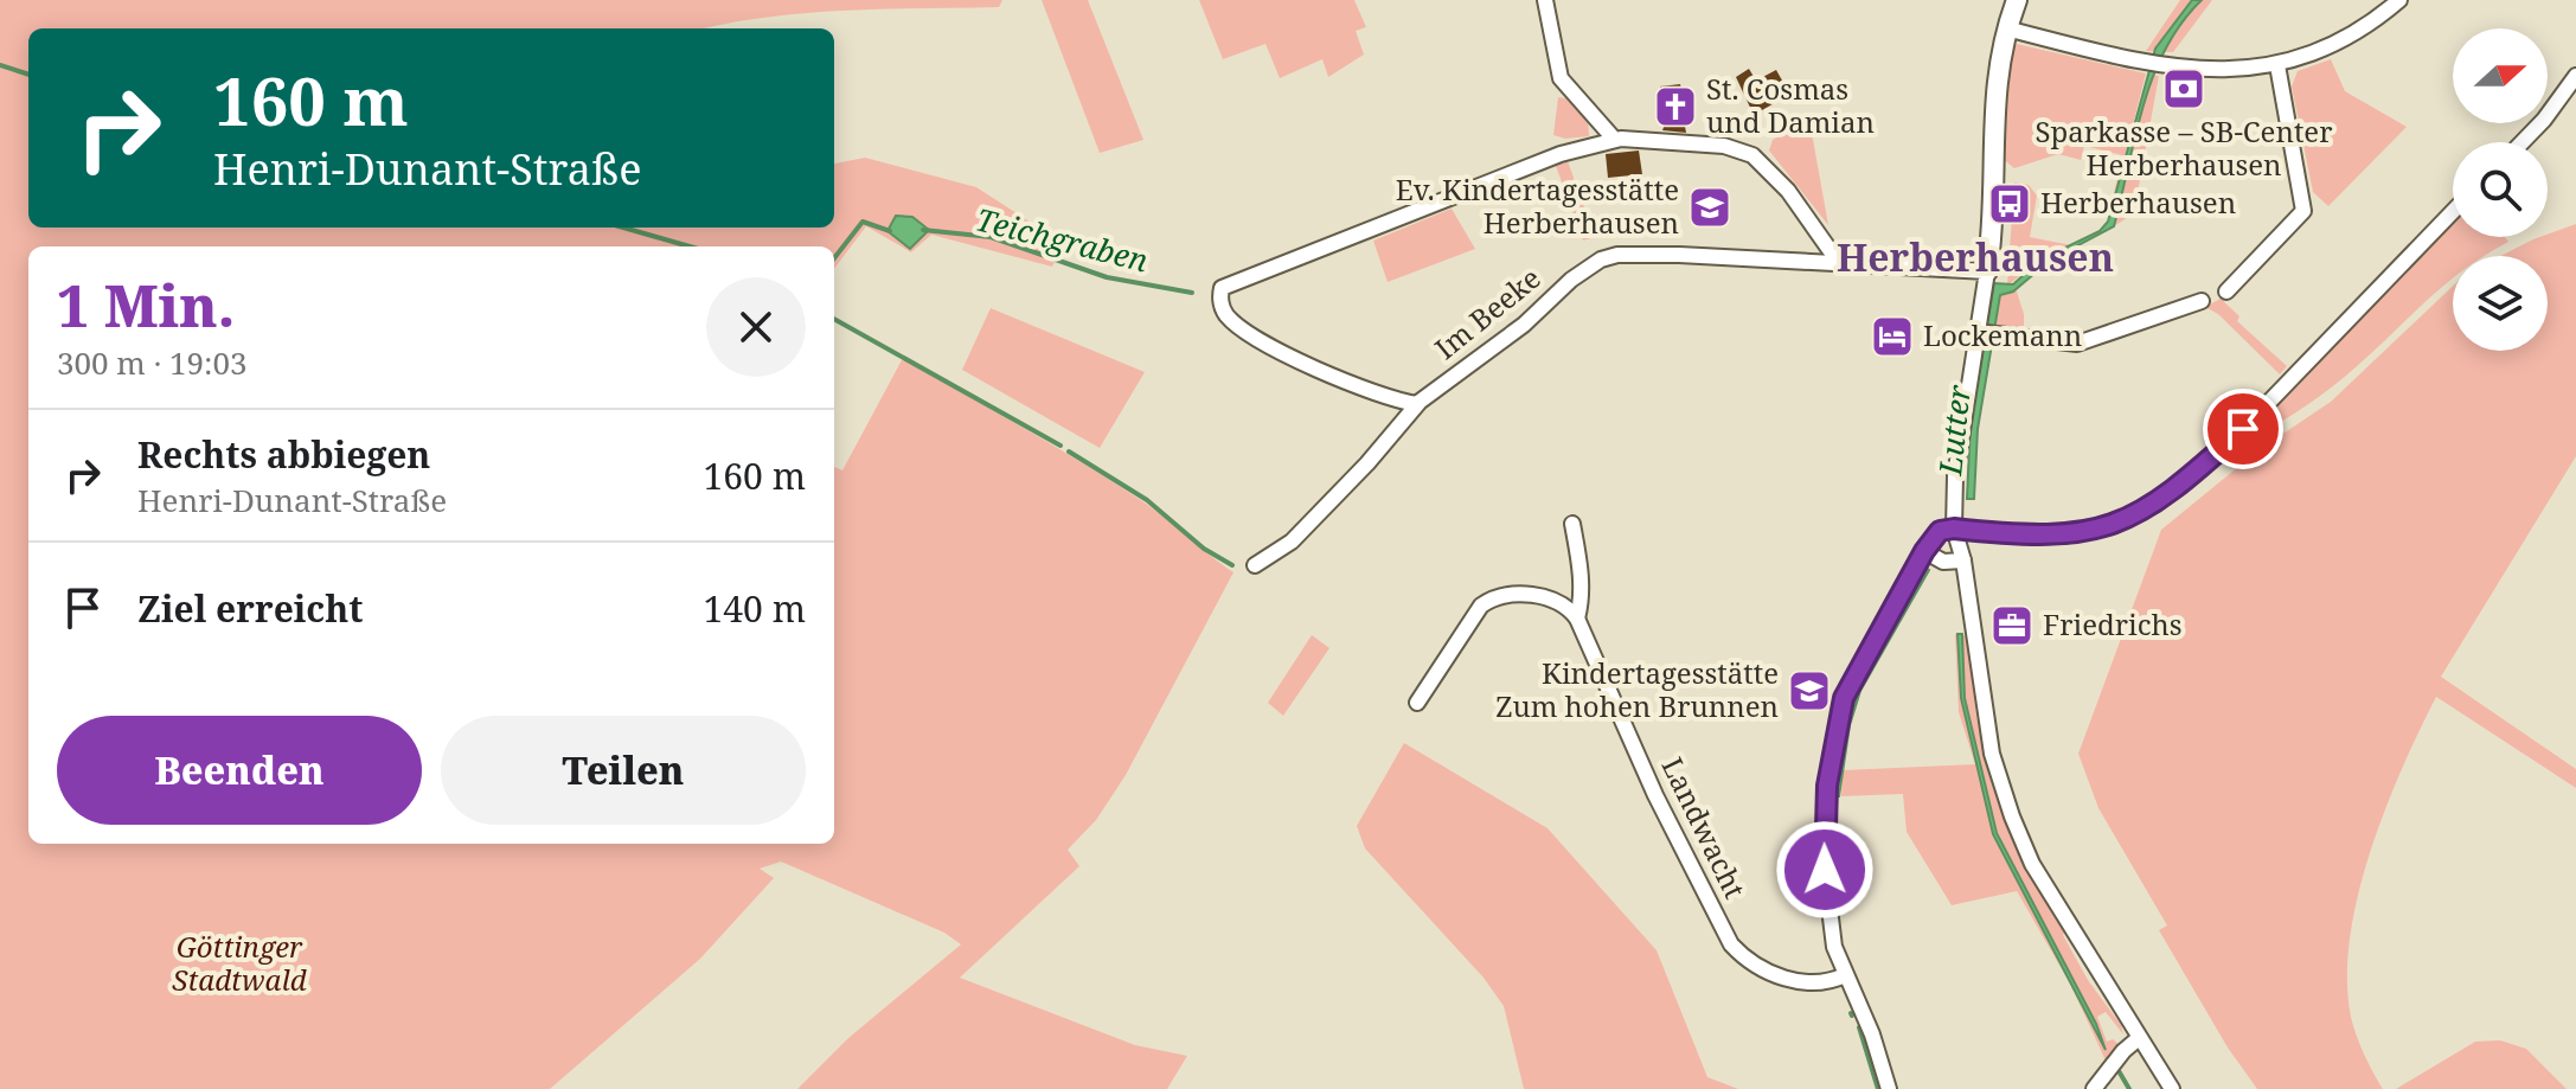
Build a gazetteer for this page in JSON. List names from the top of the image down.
{
  "streets": {
    "street": ["Im Beeke", "Landwacht"]
  },
  "districts": ["Herberhausen"],
  "water": ["Teichgraben", "Lutter"],
  "parks": ["Göttinger Stadtwald"],
  "places": {
    "bank": ["Sparkasse – SB-Center Herberhausen"],
    "church": ["St. Cosmas und Damian"],
    "bus stop": ["Herberhausen"],
    "school or university": ["Ev. Kindertagesstätte Herberhausen", "Kindertagesstätte Zum hohen Brunnen"],
    "hotel": ["Lockemann"],
    "office": ["Friedrichs"]
  },
  "north": "right",
  "page": {
    "turn": ["160 m", "Henri-Dunant-Straße"],
    "heading": ["1 Min.", "300 m · 19:03"],
    "list": [
      {
        "name": "Rechts abbiegen",
        "note": "Henri-Dunant-Straße",
        "value": "160 m"
      },
      {
        "name": "Ziel erreicht",
        "value": "140 m"
      }
    ],
    "buttons": ["Beenden", "Teilen"]
  }
}
